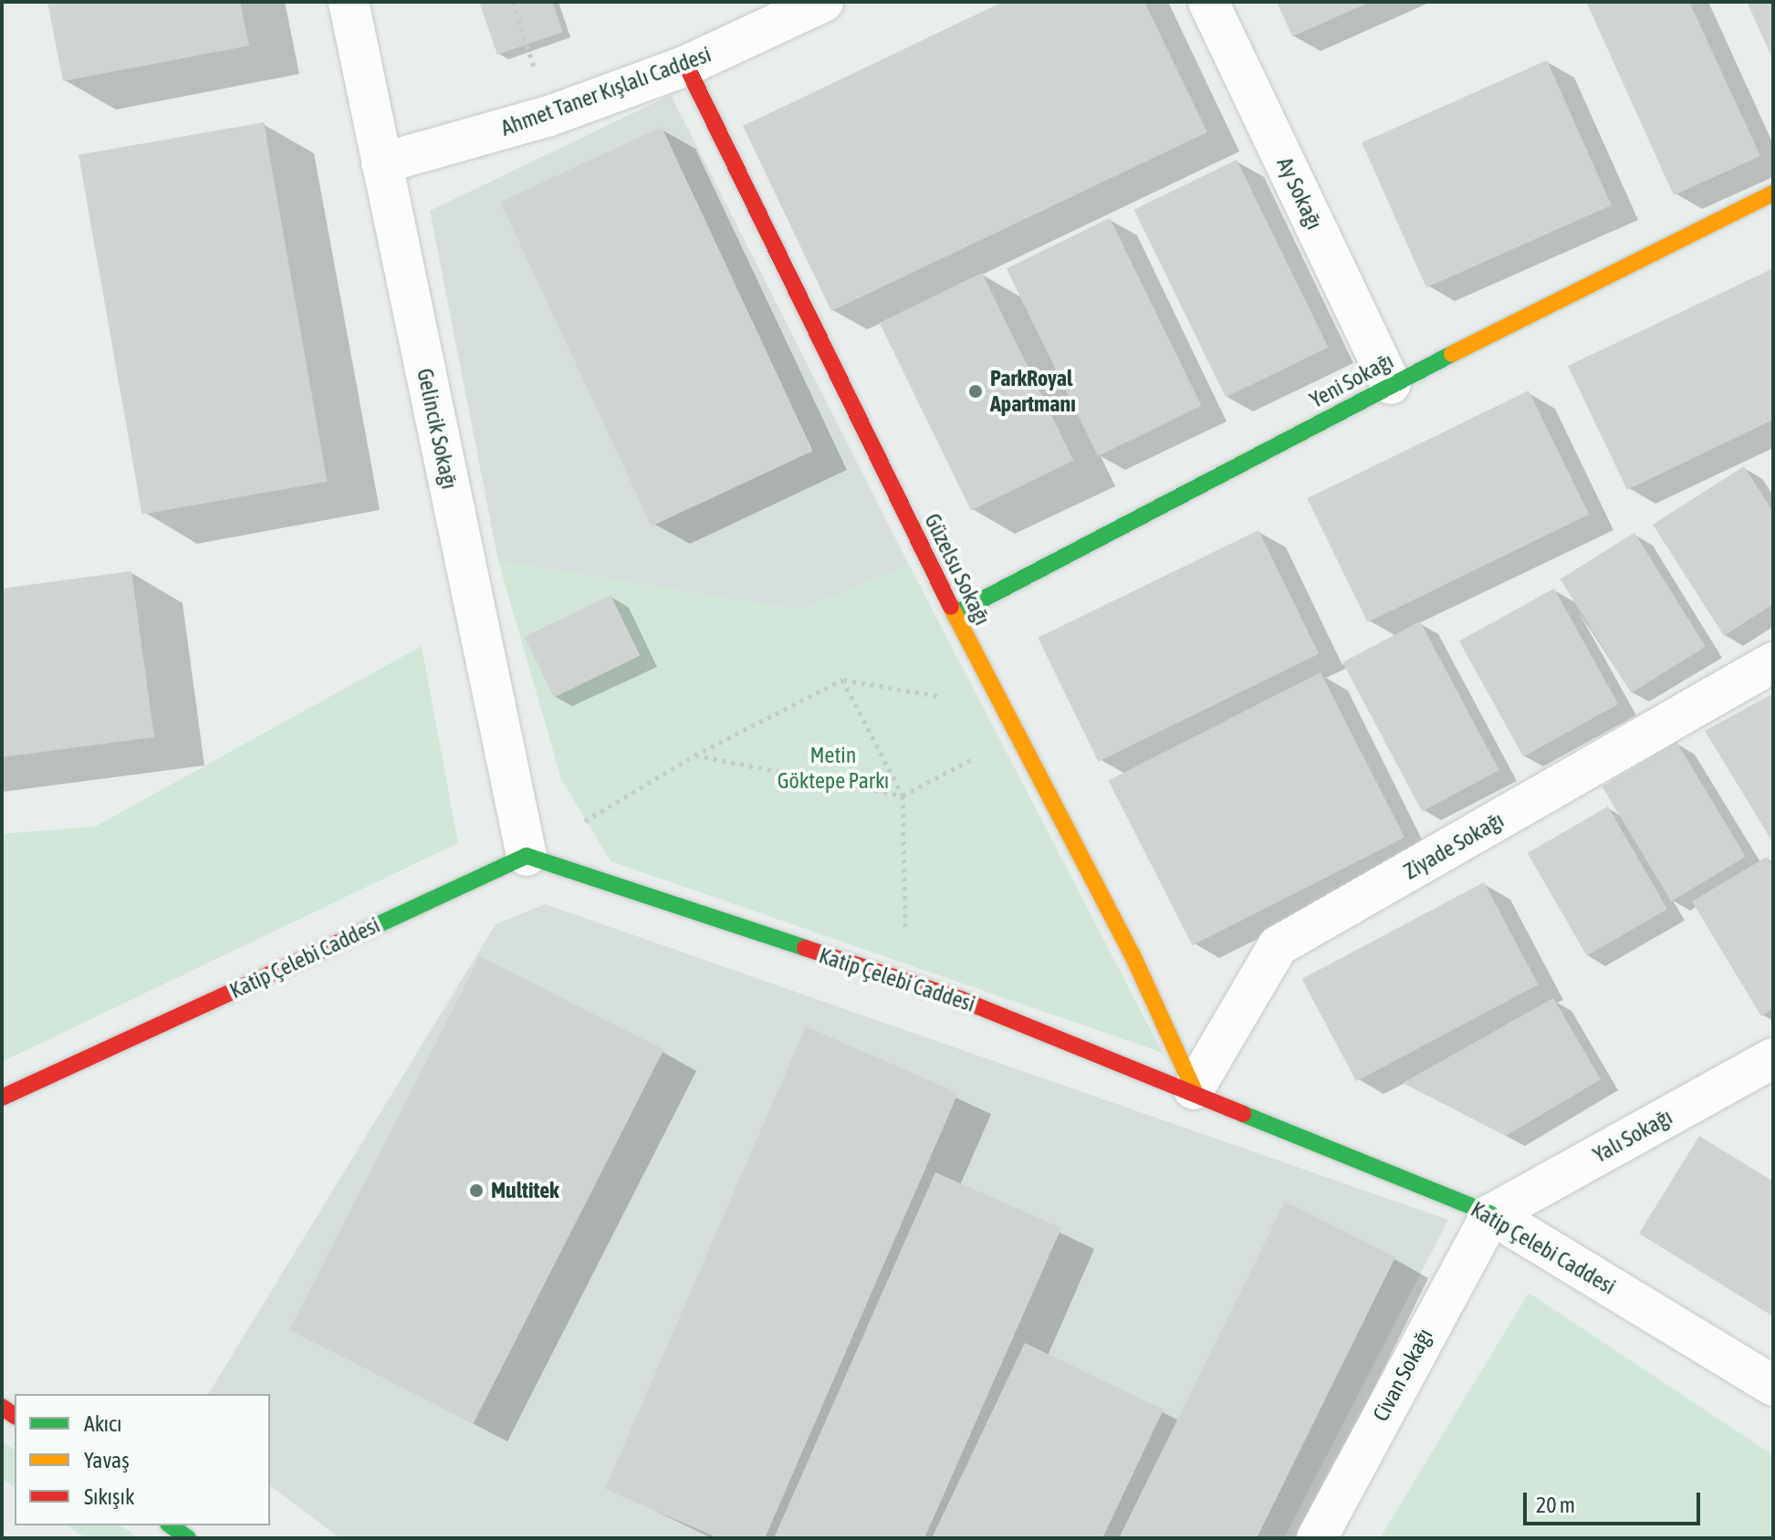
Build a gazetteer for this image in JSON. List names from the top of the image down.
{
  "streets": {
    "street": [
      "Ahmet Taner Kışlalı Caddesi",
      "Ay Sokağı",
      "Yeni Sokağı",
      "Gelincik Sokağı",
      "Güzelsu Sokağı",
      "Ziyade Sokağı",
      "Katip Çelebi Caddesi",
      "Yalı Sokağı",
      "Civan Sokağı"
    ]
  },
  "crossings": [
    ["Ahmet Taner Kışlalı Caddesi", "Gelincik Sokağı"],
    ["Ahmet Taner Kışlalı Caddesi", "Güzelsu Sokağı"],
    ["Ay Sokağı", "Yeni Sokağı"],
    ["Yeni Sokağı", "Güzelsu Sokağı"],
    ["Gelincik Sokağı", "Katip Çelebi Caddesi"],
    ["Güzelsu Sokağı", "Ziyade Sokağı"],
    ["Güzelsu Sokağı", "Katip Çelebi Caddesi"],
    ["Ziyade Sokağı", "Katip Çelebi Caddesi"],
    ["Katip Çelebi Caddesi", "Yalı Sokağı"],
    ["Katip Çelebi Caddesi", "Civan Sokağı"],
    ["Yalı Sokağı", "Civan Sokağı"]
  ],
  "parks": ["Metin Göktepe Parkı"],
  "places": ["ParkRoyal Apartmanı", "Multitek"],
  "legend": ["Akıcı", "Yavaş", "Sıkışık"],
  "scale_bar": "20 m"
}
